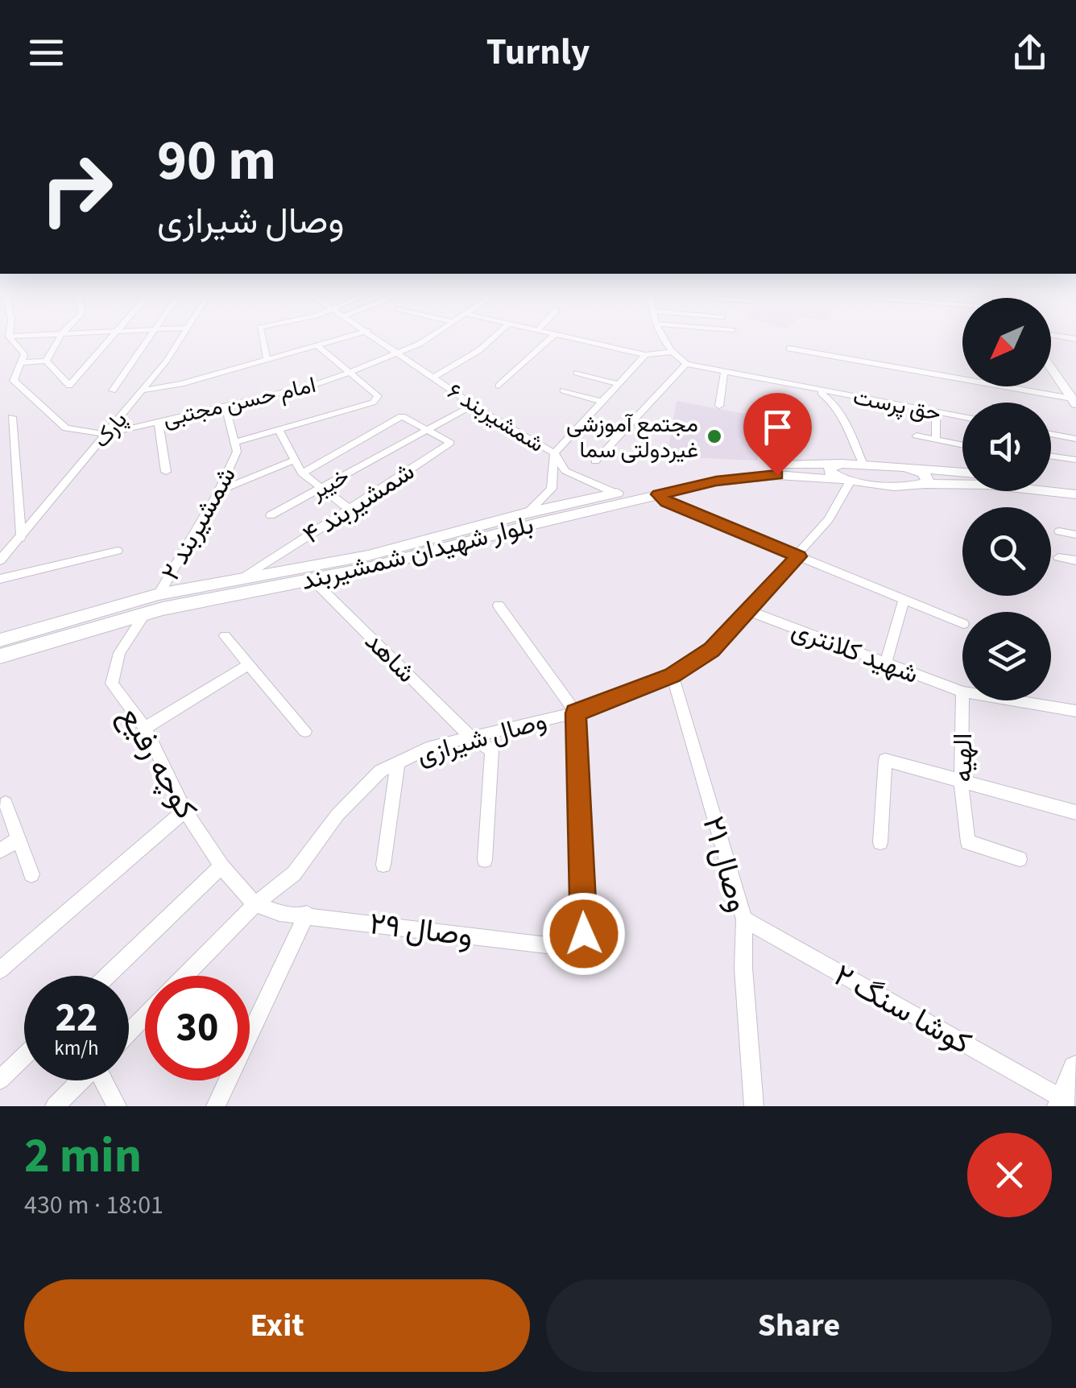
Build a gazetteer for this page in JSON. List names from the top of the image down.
{
  "streets": {
    "main road": ["بلوار شهیدان شمشیربند"],
    "street": [
      "امام حسن مجتبی",
      "حق پرست",
      "شمشیربند ۶",
      "پارک",
      "خیبر",
      "شمشیربند ۴",
      "شمشیربند ۲",
      "شهید کلانتری",
      "شاهد",
      "وصال شیرازی",
      "الهیه",
      "کوچه رفیع",
      "وصال ۲۱",
      "وصال ۲۹",
      "کوشا سنگ ۲"
    ]
  },
  "crossings": [
    ["امام حسن مجتبی", "شمشیربند ۶"],
    ["امام حسن مجتبی", "پارک"],
    ["امام حسن مجتبی", "شمشیربند ۲"],
    ["شمشیربند ۶", "خیبر"],
    ["شمشیربند ۶", "بلوار شهیدان شمشیربند"],
    ["خیبر", "شمشیربند ۴"],
    ["شمشیربند ۴", "بلوار شهیدان شمشیربند"],
    ["شمشیربند ۲", "بلوار شهیدان شمشیربند"],
    ["بلوار شهیدان شمشیربند", "شاهد"],
    ["بلوار شهیدان شمشیربند", "وصال شیرازی"],
    ["بلوار شهیدان شمشیربند", "کوچه رفیع"],
    ["شهید کلانتری", "وصال شیرازی"],
    ["شهید کلانتری", "الهیه"],
    ["شاهد", "وصال شیرازی"],
    ["وصال شیرازی", "کوچه رفیع"],
    ["وصال شیرازی", "وصال ۲۱"],
    ["وصال شیرازی", "وصال ۲۹"],
    ["کوچه رفیع", "وصال ۲۹"],
    ["وصال ۲۱", "کوشا سنگ ۲"]
  ],
  "places": ["مجتمع آموزشی غیردولتی سما"],
  "north": "bottom left",
  "page": {
    "header": "Turnly",
    "turn": ["90 m", "وصال شیرازی"],
    "speed": "22 km/h",
    "limit": "30",
    "heading": ["2 min", "430 m · 18:01"],
    "buttons": ["Exit", "Share"]
  }
}
